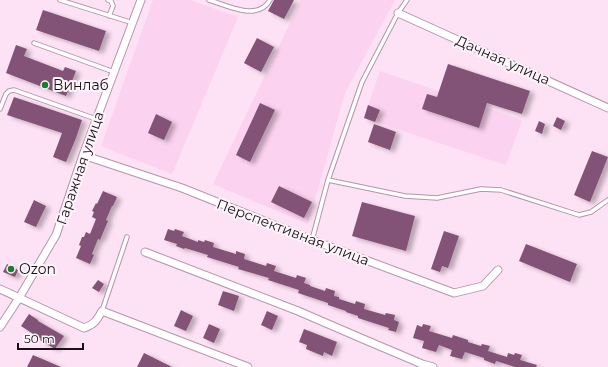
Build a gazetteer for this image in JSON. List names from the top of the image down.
{
  "streets": {
    "street": ["Дачная улица", "Гаражная улица", "Перспективная улица"]
  },
  "crossings": [
    ["Гаражная улица", "Перспективная улица"]
  ],
  "places": ["Винлаб", "Ozon"],
  "scale_bar": "50 m"
}
